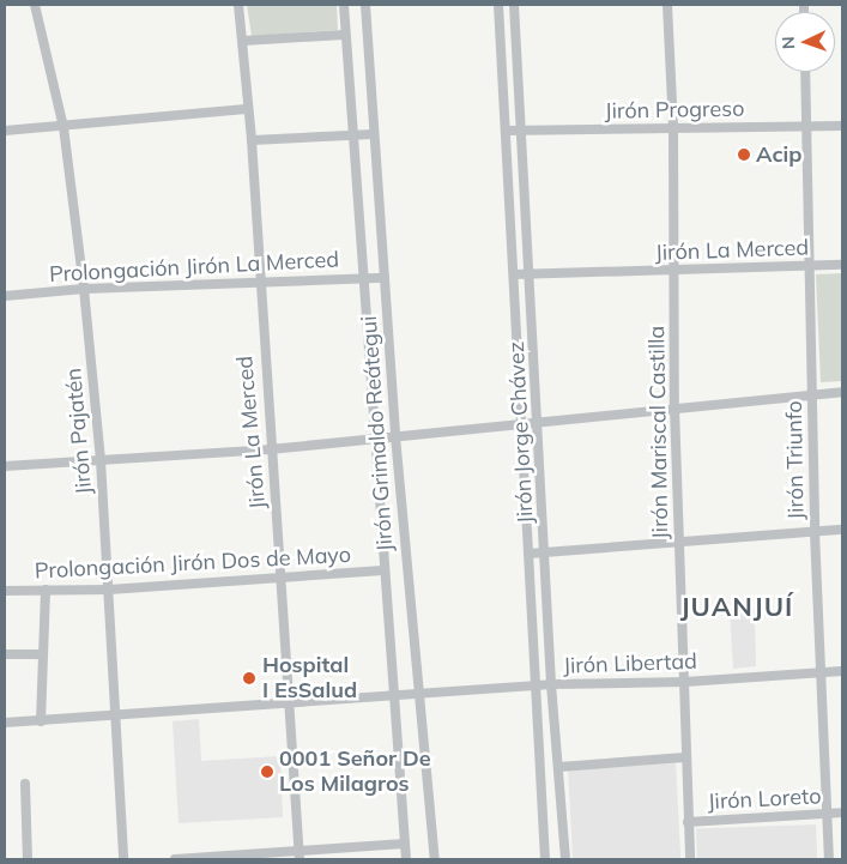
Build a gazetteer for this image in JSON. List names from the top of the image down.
{
  "streets": {
    "street": [
      "Jirón Progreso",
      "Jirón La Merced",
      "Prolongación Jirón La Merced",
      "Jirón Pajatén",
      "Jirón Jorge Chávez",
      "Jirón Mariscal Castilla",
      "Jirón Grimaldo Reátegui",
      "Jirón Triunfo",
      "Prolongación Jirón Dos de Mayo",
      "Jirón Libertad",
      "Jirón Loreto"
    ]
  },
  "crossings": [
    ["Jirón Progreso", "Jirón Jorge Chávez"],
    ["Jirón Progreso", "Jirón Mariscal Castilla"],
    ["Jirón Progreso", "Jirón Triunfo"],
    ["Jirón La Merced", "Prolongación Jirón La Merced"],
    ["Jirón La Merced", "Jirón Jorge Chávez"],
    ["Jirón La Merced", "Jirón Mariscal Castilla"],
    ["Jirón La Merced", "Jirón Triunfo"],
    ["Jirón La Merced", "Prolongación Jirón Dos de Mayo"],
    ["Jirón La Merced", "Jirón Libertad"],
    ["Prolongación Jirón La Merced", "Jirón Pajatén"],
    ["Prolongación Jirón La Merced", "Jirón Grimaldo Reátegui"],
    ["Jirón Pajatén", "Prolongación Jirón Dos de Mayo"],
    ["Jirón Pajatén", "Jirón Libertad"],
    ["Jirón Jorge Chávez", "Jirón Libertad"],
    ["Jirón Mariscal Castilla", "Jirón Libertad"],
    ["Jirón Mariscal Castilla", "Jirón Loreto"],
    ["Jirón Grimaldo Reátegui", "Prolongación Jirón Dos de Mayo"],
    ["Jirón Grimaldo Reátegui", "Jirón Libertad"],
    ["Jirón Triunfo", "Jirón Libertad"],
    ["Jirón Triunfo", "Jirón Loreto"]
  ],
  "districts": ["JUANJUÍ"],
  "places": ["Acip", "Hospital I EsSalud", "0001 Señor De Los Milagros"],
  "north": "left"
}
